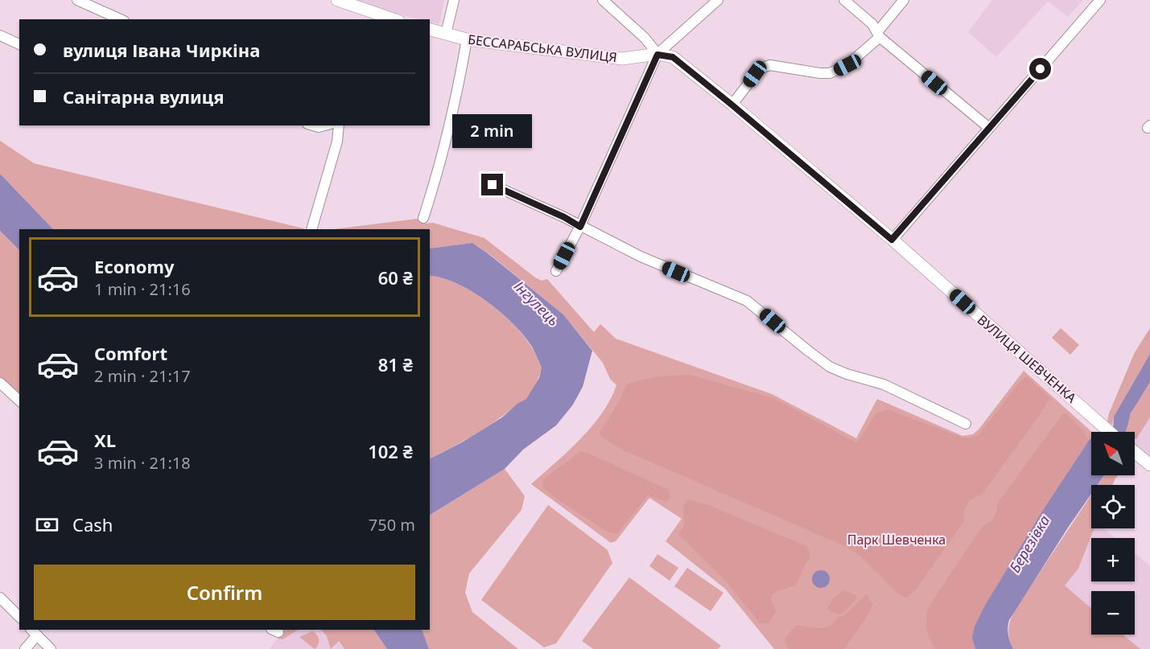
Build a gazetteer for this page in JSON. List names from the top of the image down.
{
  "streets": {
    "main road": ["БЕССАРАБСЬКА ВУЛИЦЯ", "ВУЛИЦЯ ШЕВЧЕНКА"]
  },
  "crossings": [
    ["БЕССАРАБСЬКА ВУЛИЦЯ", "ВУЛИЦЯ ШЕВЧЕНКА"]
  ],
  "water": ["Інгулець", "Березівка"],
  "parks": ["Парк Шевченка"],
  "north": "top left",
  "page": {
    "banner": ["вулиця Івана Чиркіна", "Санітарна вулиця"],
    "bubble": "2 min",
    "list": [
      {
        "name": "Economy",
        "note": "1 min · 21:16",
        "value": "60 ₴"
      },
      {
        "name": "Comfort",
        "note": "2 min · 21:17",
        "value": "81 ₴"
      },
      {
        "name": "XL",
        "note": "3 min · 21:18",
        "value": "102 ₴"
      }
    ],
    "map_buttons": ["+", "−"],
    "pay": ["Cash", "750 m"],
    "buttons": "Confirm"
  }
}
